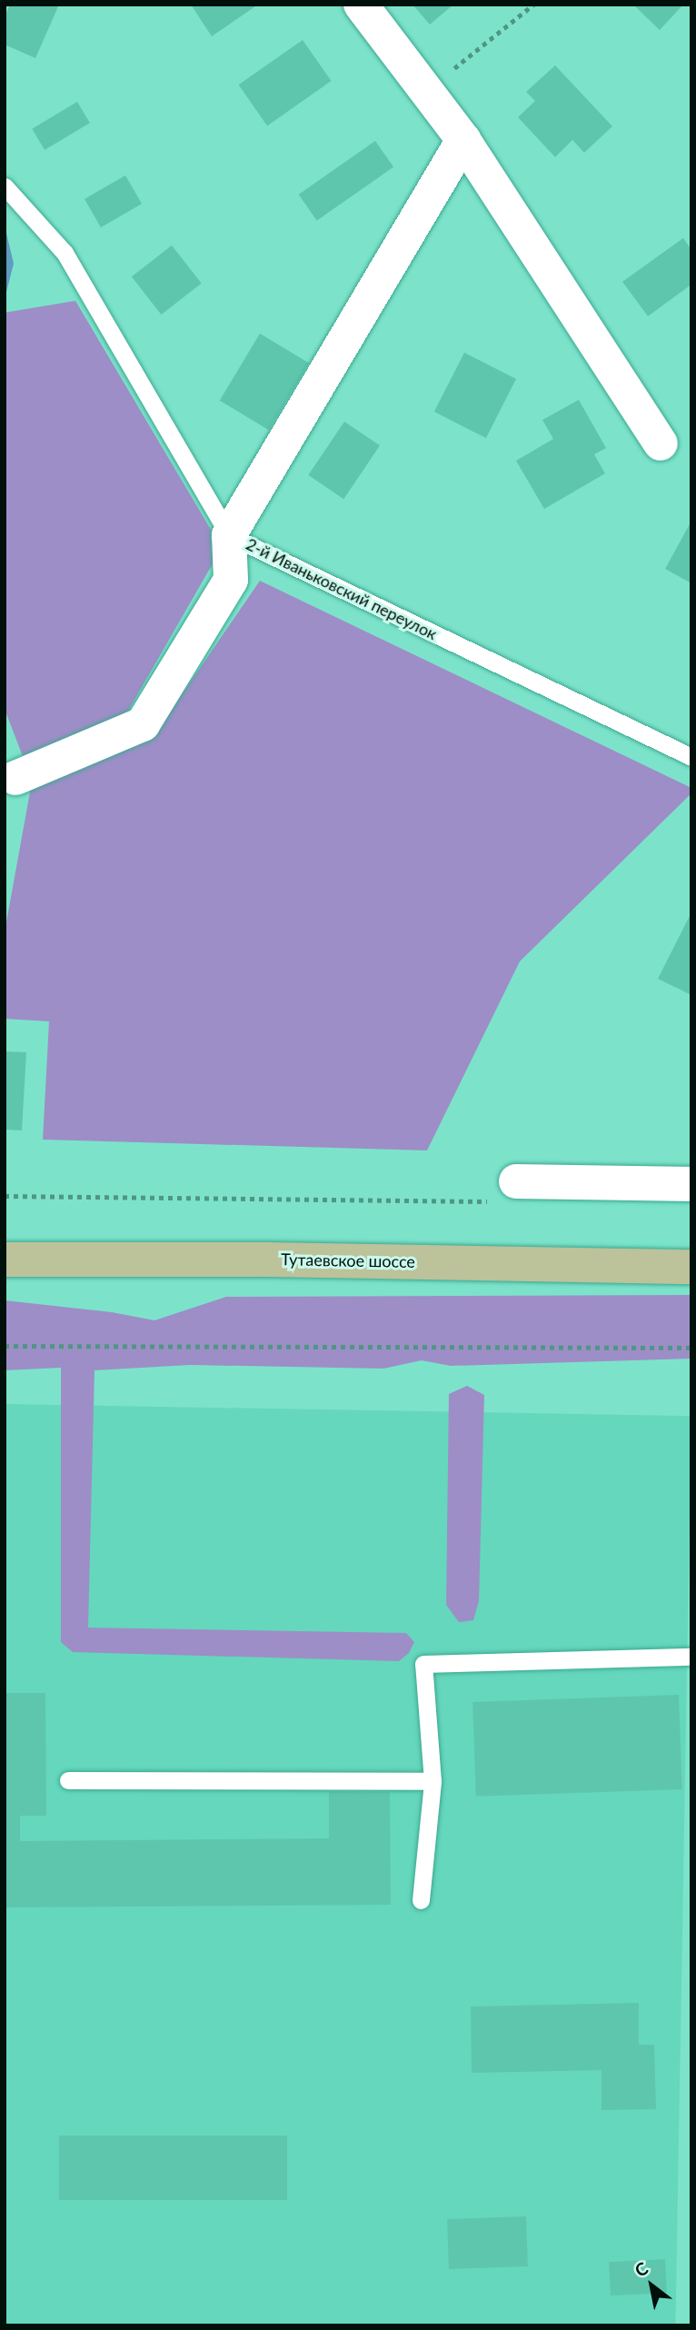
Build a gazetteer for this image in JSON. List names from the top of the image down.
{
  "streets": {
    "main road": ["Тутаевское шоссе"],
    "lane": ["2-й Иваньковский переулок"]
  },
  "north": "top left"
}
